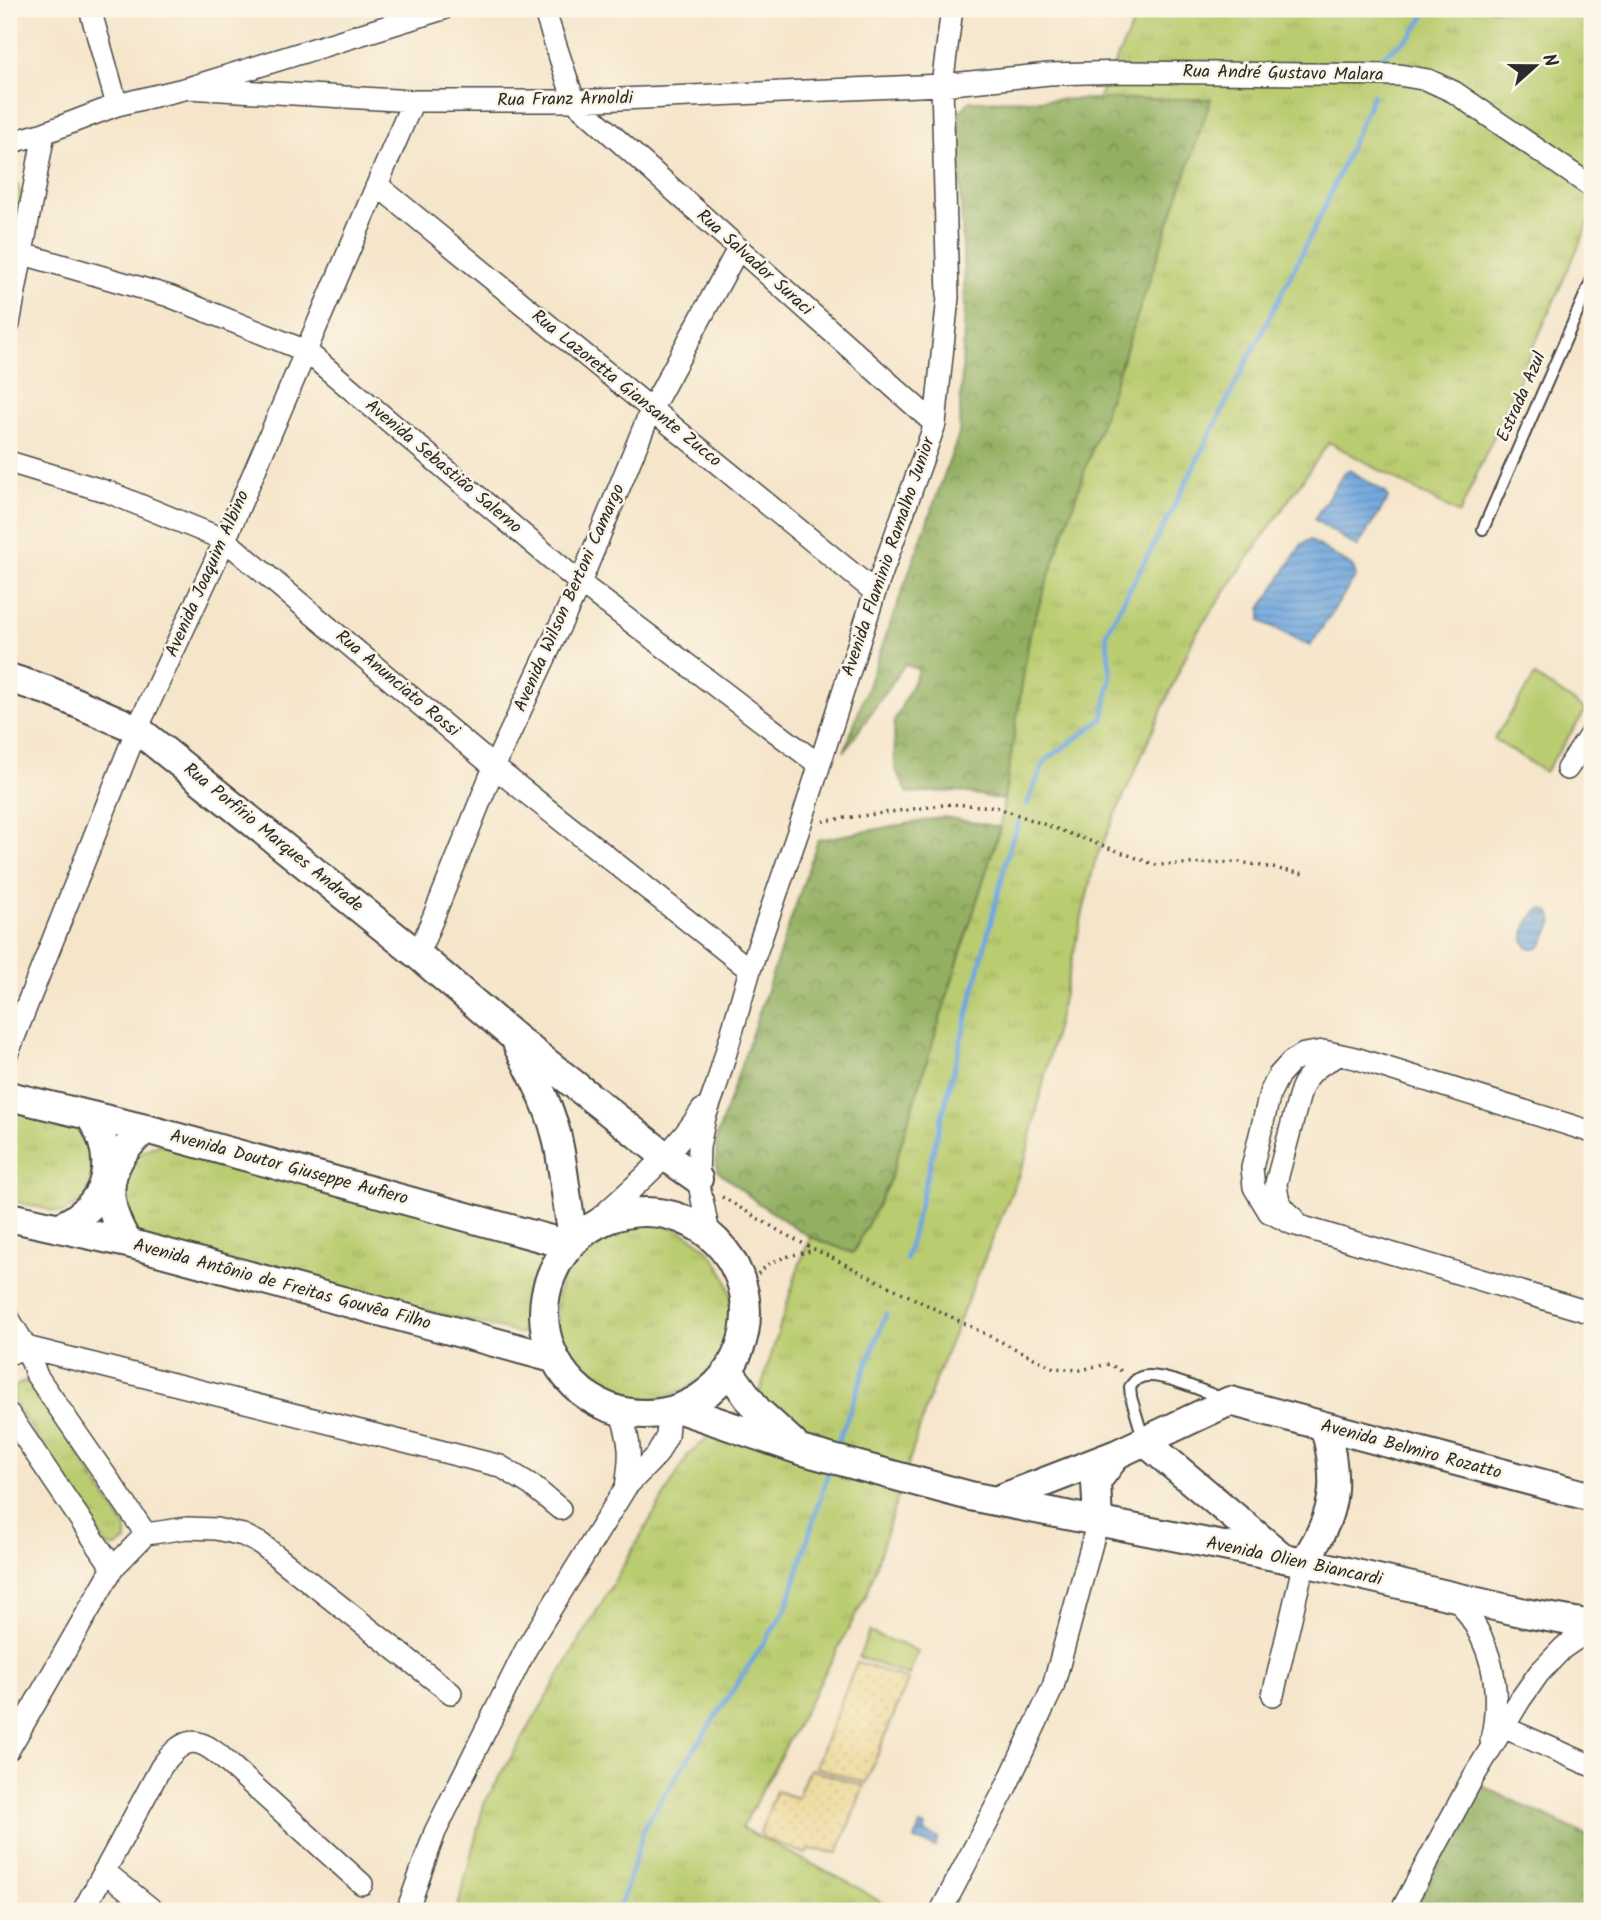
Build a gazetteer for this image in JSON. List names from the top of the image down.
{
  "streets": {
    "street": [
      "Rua André Gustavo Malara",
      "Rua Franz Arnoldi",
      "Rua Salvador Suraci",
      "Rua Lazoretta Giansante Zucco",
      "Avenida Sebastião Salerno",
      "Avenida Flaminio Ramalho Junior",
      "Avenida Joaquim Albino",
      "Avenida Wilson Bertoni Camargo",
      "Rua Anunciato Rossi",
      "Rua Porfírio Marques Andrade",
      "Avenida Doutor Giuseppe Aufiero",
      "Avenida Antônio de Freitas Gouvêa Filho",
      "Avenida Belmiro Rozatto",
      "Avenida Olien Biancardi"
    ],
    "lane": ["Estrada Azul"]
  },
  "crossings": [
    ["Rua André Gustavo Malara", "Rua Franz Arnoldi"],
    ["Rua André Gustavo Malara", "Avenida Flaminio Ramalho Junior"],
    ["Rua Franz Arnoldi", "Rua Salvador Suraci"],
    ["Rua Franz Arnoldi", "Avenida Flaminio Ramalho Junior"],
    ["Rua Franz Arnoldi", "Avenida Joaquim Albino"],
    ["Rua Salvador Suraci", "Avenida Flaminio Ramalho Junior"],
    ["Rua Salvador Suraci", "Avenida Wilson Bertoni Camargo"],
    ["Rua Lazoretta Giansante Zucco", "Avenida Flaminio Ramalho Junior"],
    ["Rua Lazoretta Giansante Zucco", "Avenida Joaquim Albino"],
    ["Rua Lazoretta Giansante Zucco", "Avenida Wilson Bertoni Camargo"],
    ["Avenida Sebastião Salerno", "Avenida Flaminio Ramalho Junior"],
    ["Avenida Sebastião Salerno", "Avenida Joaquim Albino"],
    ["Avenida Sebastião Salerno", "Avenida Wilson Bertoni Camargo"],
    ["Avenida Flaminio Ramalho Junior", "Rua Anunciato Rossi"],
    ["Avenida Flaminio Ramalho Junior", "Rua Porfírio Marques Andrade"],
    ["Avenida Flaminio Ramalho Junior", "Avenida Doutor Giuseppe Aufiero"],
    ["Avenida Flaminio Ramalho Junior", "Avenida Antônio de Freitas Gouvêa Filho"],
    ["Avenida Flaminio Ramalho Junior", "Avenida Olien Biancardi"],
    ["Avenida Joaquim Albino", "Rua Anunciato Rossi"],
    ["Avenida Joaquim Albino", "Rua Porfírio Marques Andrade"],
    ["Avenida Wilson Bertoni Camargo", "Rua Anunciato Rossi"],
    ["Avenida Wilson Bertoni Camargo", "Rua Porfírio Marques Andrade"],
    ["Rua Porfírio Marques Andrade", "Avenida Doutor Giuseppe Aufiero"],
    ["Rua Porfírio Marques Andrade", "Avenida Antônio de Freitas Gouvêa Filho"],
    ["Rua Porfírio Marques Andrade", "Avenida Olien Biancardi"],
    ["Avenida Doutor Giuseppe Aufiero", "Avenida Antônio de Freitas Gouvêa Filho"],
    ["Avenida Doutor Giuseppe Aufiero", "Avenida Olien Biancardi"],
    ["Avenida Antônio de Freitas Gouvêa Filho", "Avenida Olien Biancardi"]
  ],
  "north": "right"
}
